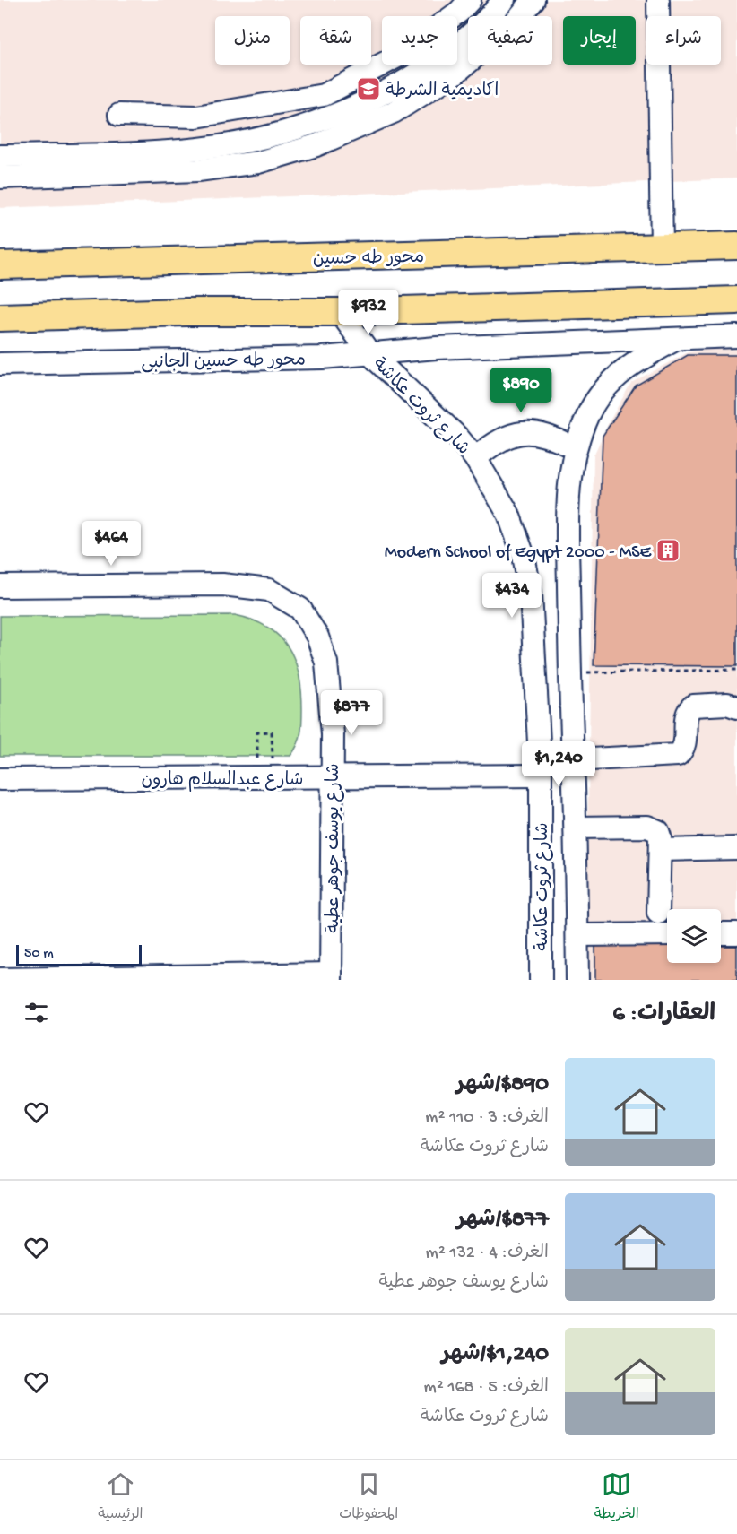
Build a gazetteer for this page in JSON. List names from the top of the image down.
{
  "streets": {
    "main road": ["محور طه حسين"],
    "street": [
      "محور طه حسين الجانبى",
      "شارع ثروت عكاشة",
      "شارع عبدالسلام هارون",
      "شارع يوسف جوهر عطية"
    ]
  },
  "crossings": [
    ["محور طه حسين الجانبى", "شارع ثروت عكاشة"],
    ["شارع ثروت عكاشة", "شارع عبدالسلام هارون"],
    ["شارع عبدالسلام هارون", "شارع يوسف جوهر عطية"]
  ],
  "places": {
    "school or university": ["اكاديمية الشرطة"],
    "building": ["Modern School of Egypt 2000 - MSE"]
  },
  "scale_bar": "50 m",
  "page": {
    "chip": [
      "شراء",
      "إيجار",
      "تصفية",
      "جديد",
      "شقة",
      "منزل"
    ],
    "price": [
      "$932",
      "$890",
      "$464",
      "$434",
      "$877",
      "$1,240"
    ],
    "scale": "50 m",
    "heading": "العقارات: 6",
    "list": [
      {
        "name": "$890/شهر",
        "note": "الغرف: 3 · 110 m² · شارع ثروت عكاشة"
      },
      {
        "name": "$877/شهر",
        "note": "الغرف: 4 · 132 m² · شارع يوسف جوهر عطية"
      },
      {
        "name": "$1,240/شهر",
        "note": "الغرف: 5 · 168 m² · شارع ثروت عكاشة"
      }
    ],
    "tabs": ["الخريطة", "المحفوظات", "الرئيسية"]
  }
}
